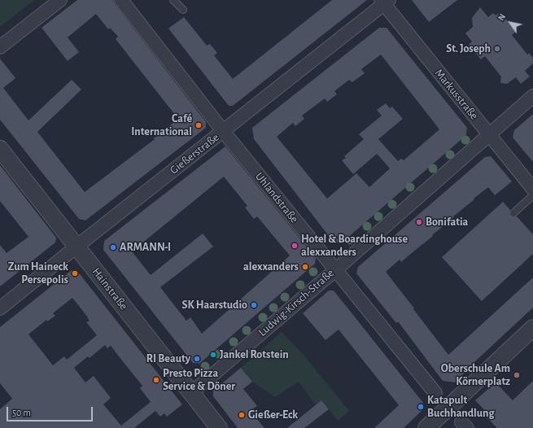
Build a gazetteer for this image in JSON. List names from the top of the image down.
{
  "streets": {
    "street": [
      "Markusstraße",
      "Gießerstraße",
      "Uhlandstraße",
      "Hainstraße",
      "Ludwig-Kirsch-Straße"
    ]
  },
  "crossings": [
    ["Markusstraße", "Gießerstraße"],
    ["Markusstraße", "Ludwig-Kirsch-Straße"],
    ["Gießerstraße", "Uhlandstraße"],
    ["Gießerstraße", "Hainstraße"],
    ["Uhlandstraße", "Ludwig-Kirsch-Straße"],
    ["Hainstraße", "Ludwig-Kirsch-Straße"]
  ],
  "places": [
    "St. Joseph",
    "Café International",
    "Bonifatia",
    "Hotel & Boardinghouse alexxanders",
    "ARMANN-I",
    "alexxanders",
    "Zum Haineck Persepolis",
    "SK Haarstudio",
    "Jankel Rotstein",
    "RI Beauty",
    "Oberschule Am Körnerplatz",
    "Presto Pizza Service & Döner",
    "Katapult Buchhandlung",
    "Gießer-Eck"
  ],
  "scale_bar": "50 m",
  "north": "top left"
}
